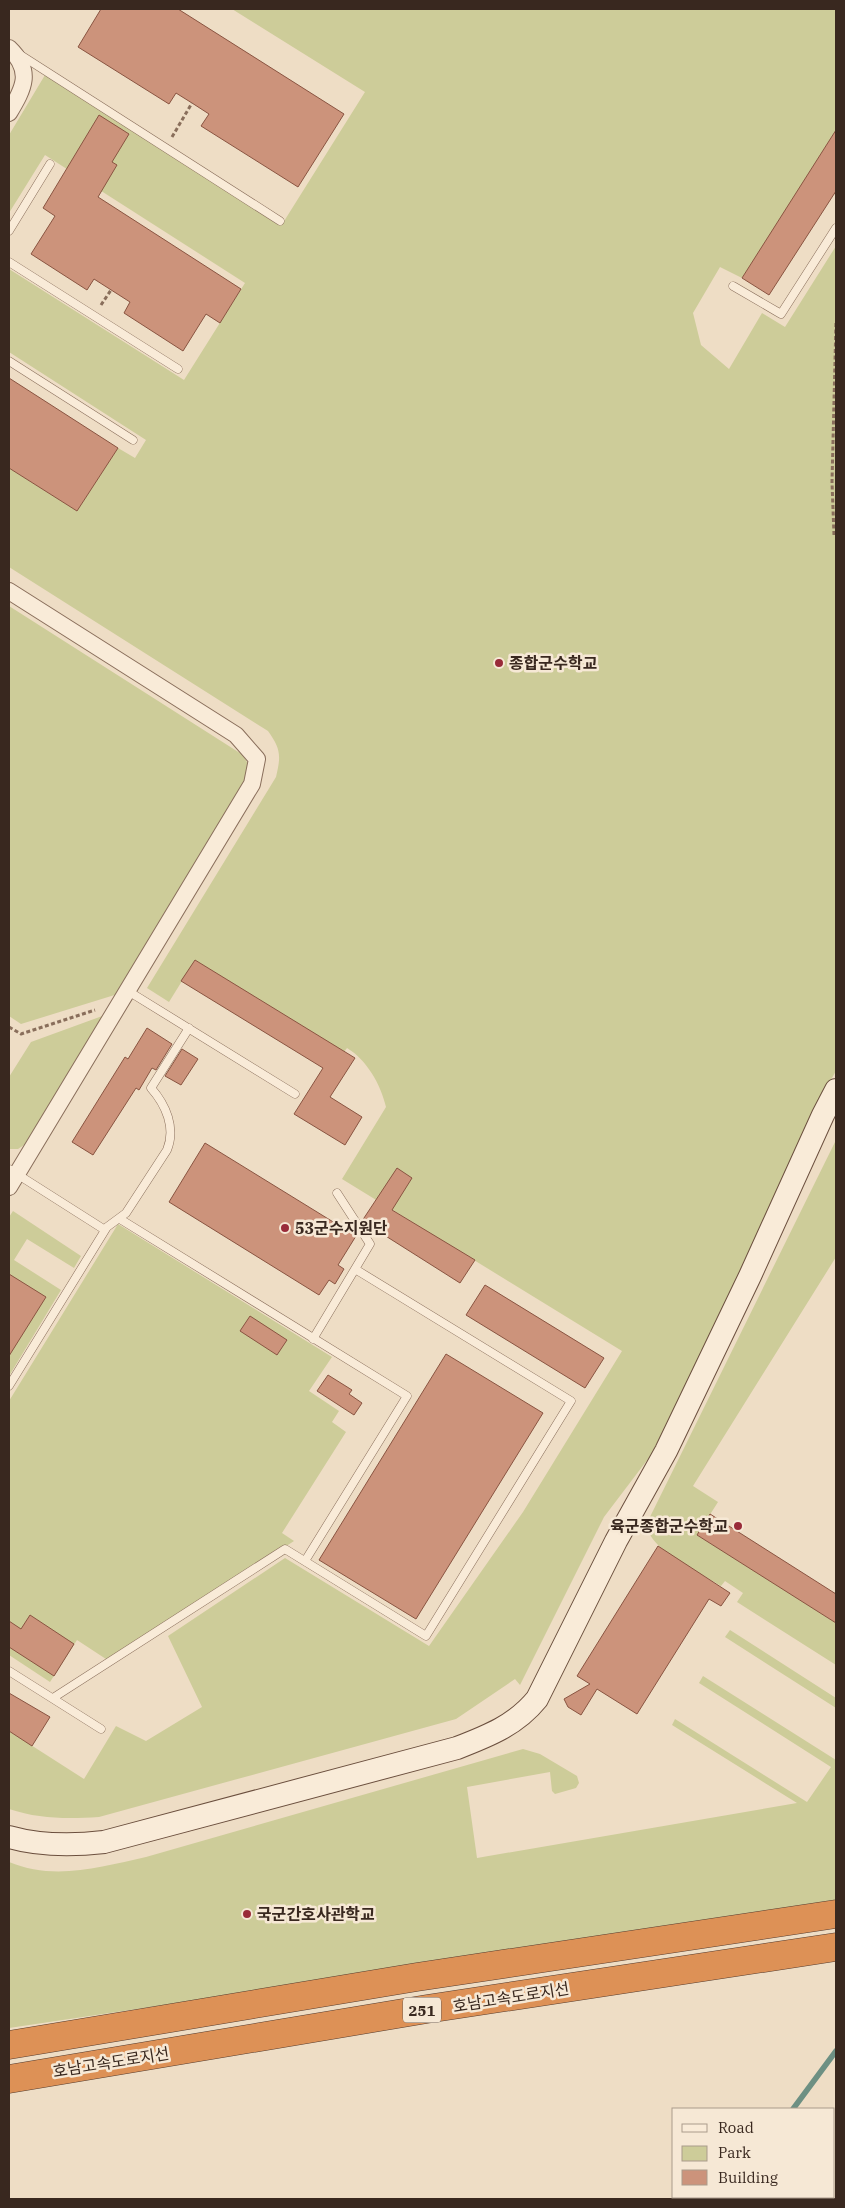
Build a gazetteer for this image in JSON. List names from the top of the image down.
{
  "streets": {
    "highway": ["호남고속도로지선", "251"]
  },
  "places": [
    "종합군수학교",
    "53군수지원단",
    "육군종합군수학교",
    "국군간호사관학교"
  ],
  "legend": ["Road", "Park", "Building"]
}
